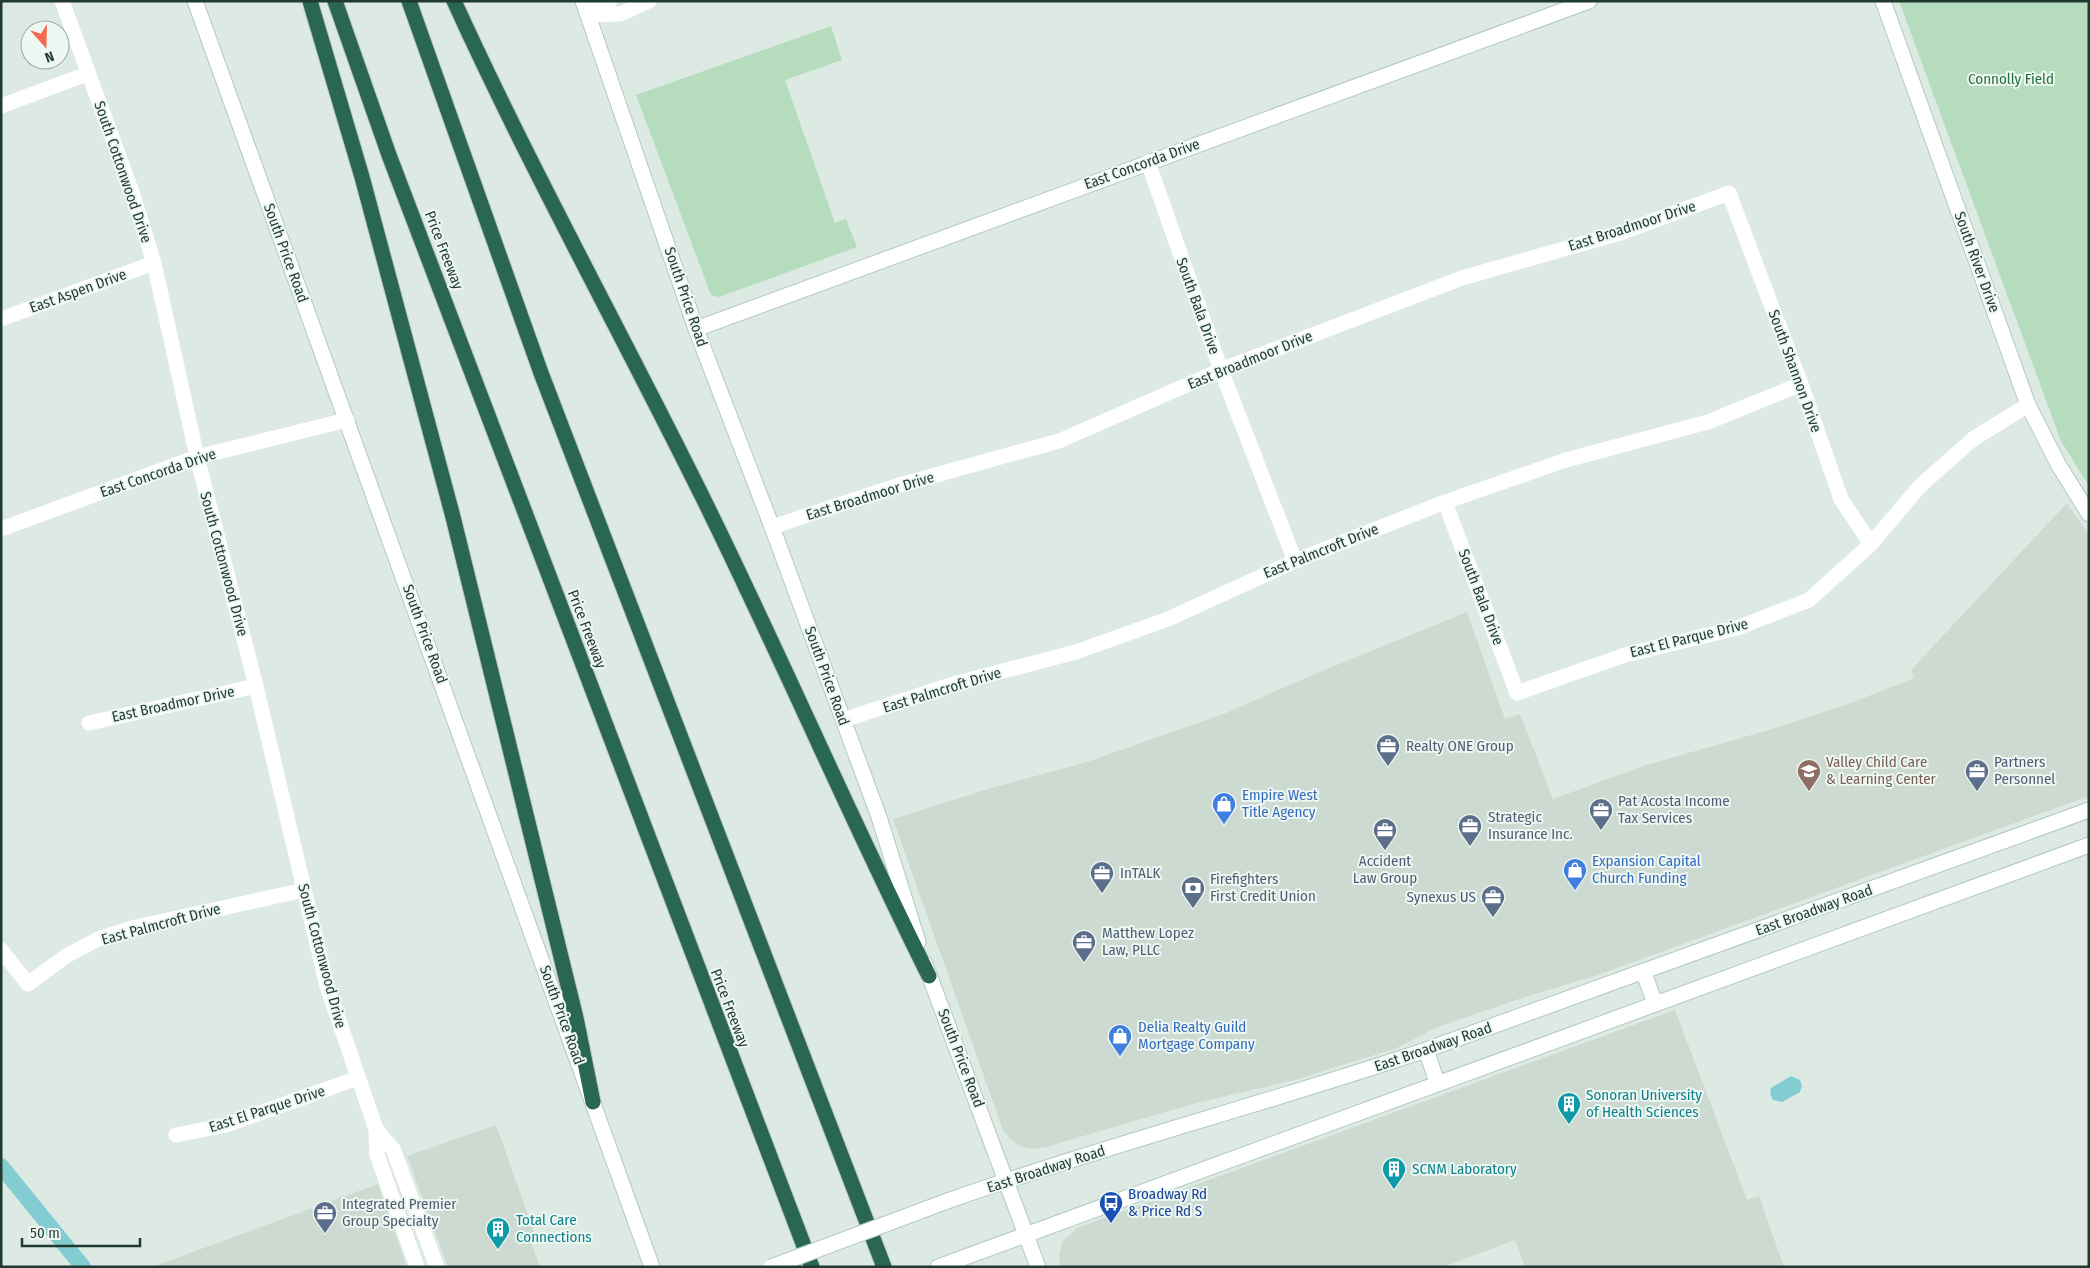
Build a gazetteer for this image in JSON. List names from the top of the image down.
{
  "streets": {
    "highway": ["Price Freeway"],
    "street": [
      "East Concorda Drive",
      "South Cottonwood Drive",
      "East Broadmoor Drive",
      "South Price Road",
      "South River Drive",
      "East Aspen Drive",
      "South Bala Drive",
      "South Shannon Drive",
      "East Palmcroft Drive",
      "East El Parque Drive",
      "East Broadmor Drive",
      "East Broadway Road"
    ]
  },
  "crossings": [
    ["East Concorda Drive", "South Cottonwood Drive"],
    ["East Concorda Drive", "South Price Road"],
    ["East Concorda Drive", "South Bala Drive"],
    ["South Cottonwood Drive", "East Aspen Drive"],
    ["South Cottonwood Drive", "East Palmcroft Drive"],
    ["South Cottonwood Drive", "East El Parque Drive"],
    ["South Cottonwood Drive", "East Broadmor Drive"],
    ["East Broadmoor Drive", "South Price Road"],
    ["East Broadmoor Drive", "South Bala Drive"],
    ["East Broadmoor Drive", "South Shannon Drive"],
    ["South Price Road", "East Palmcroft Drive"],
    ["South Price Road", "East Broadway Road"],
    ["South River Drive", "East El Parque Drive"],
    ["South Bala Drive", "East Palmcroft Drive"],
    ["South Bala Drive", "East El Parque Drive"],
    ["South Shannon Drive", "East Palmcroft Drive"],
    ["South Shannon Drive", "East El Parque Drive"]
  ],
  "parks": ["Connolly Field"],
  "places": {
    "office": [
      "Realty ONE Group",
      "Partners Personnel",
      "Pat Acosta Income Tax Services",
      "Strategic Insurance Inc.",
      "Accident Law Group",
      "InTALK",
      "Synexus US",
      "Matthew Lopez Law, PLLC",
      "Integrated Premier Group Specialty"
    ],
    "school or university": ["Valley Child Care & Learning Center"],
    "shop": ["Empire West Title Agency", "Expansion Capital Church Funding", "Delia Realty Guild Mortgage Company"],
    "bank": ["Firefighters First Credit Union"],
    "building": ["Sonoran University of Health Sciences", "SCNM Laboratory", "Total Care Connections"],
    "bus stop": ["Broadway Rd & Price Rd S"]
  },
  "scale_bar": "50 m",
  "north": "bottom"
}
